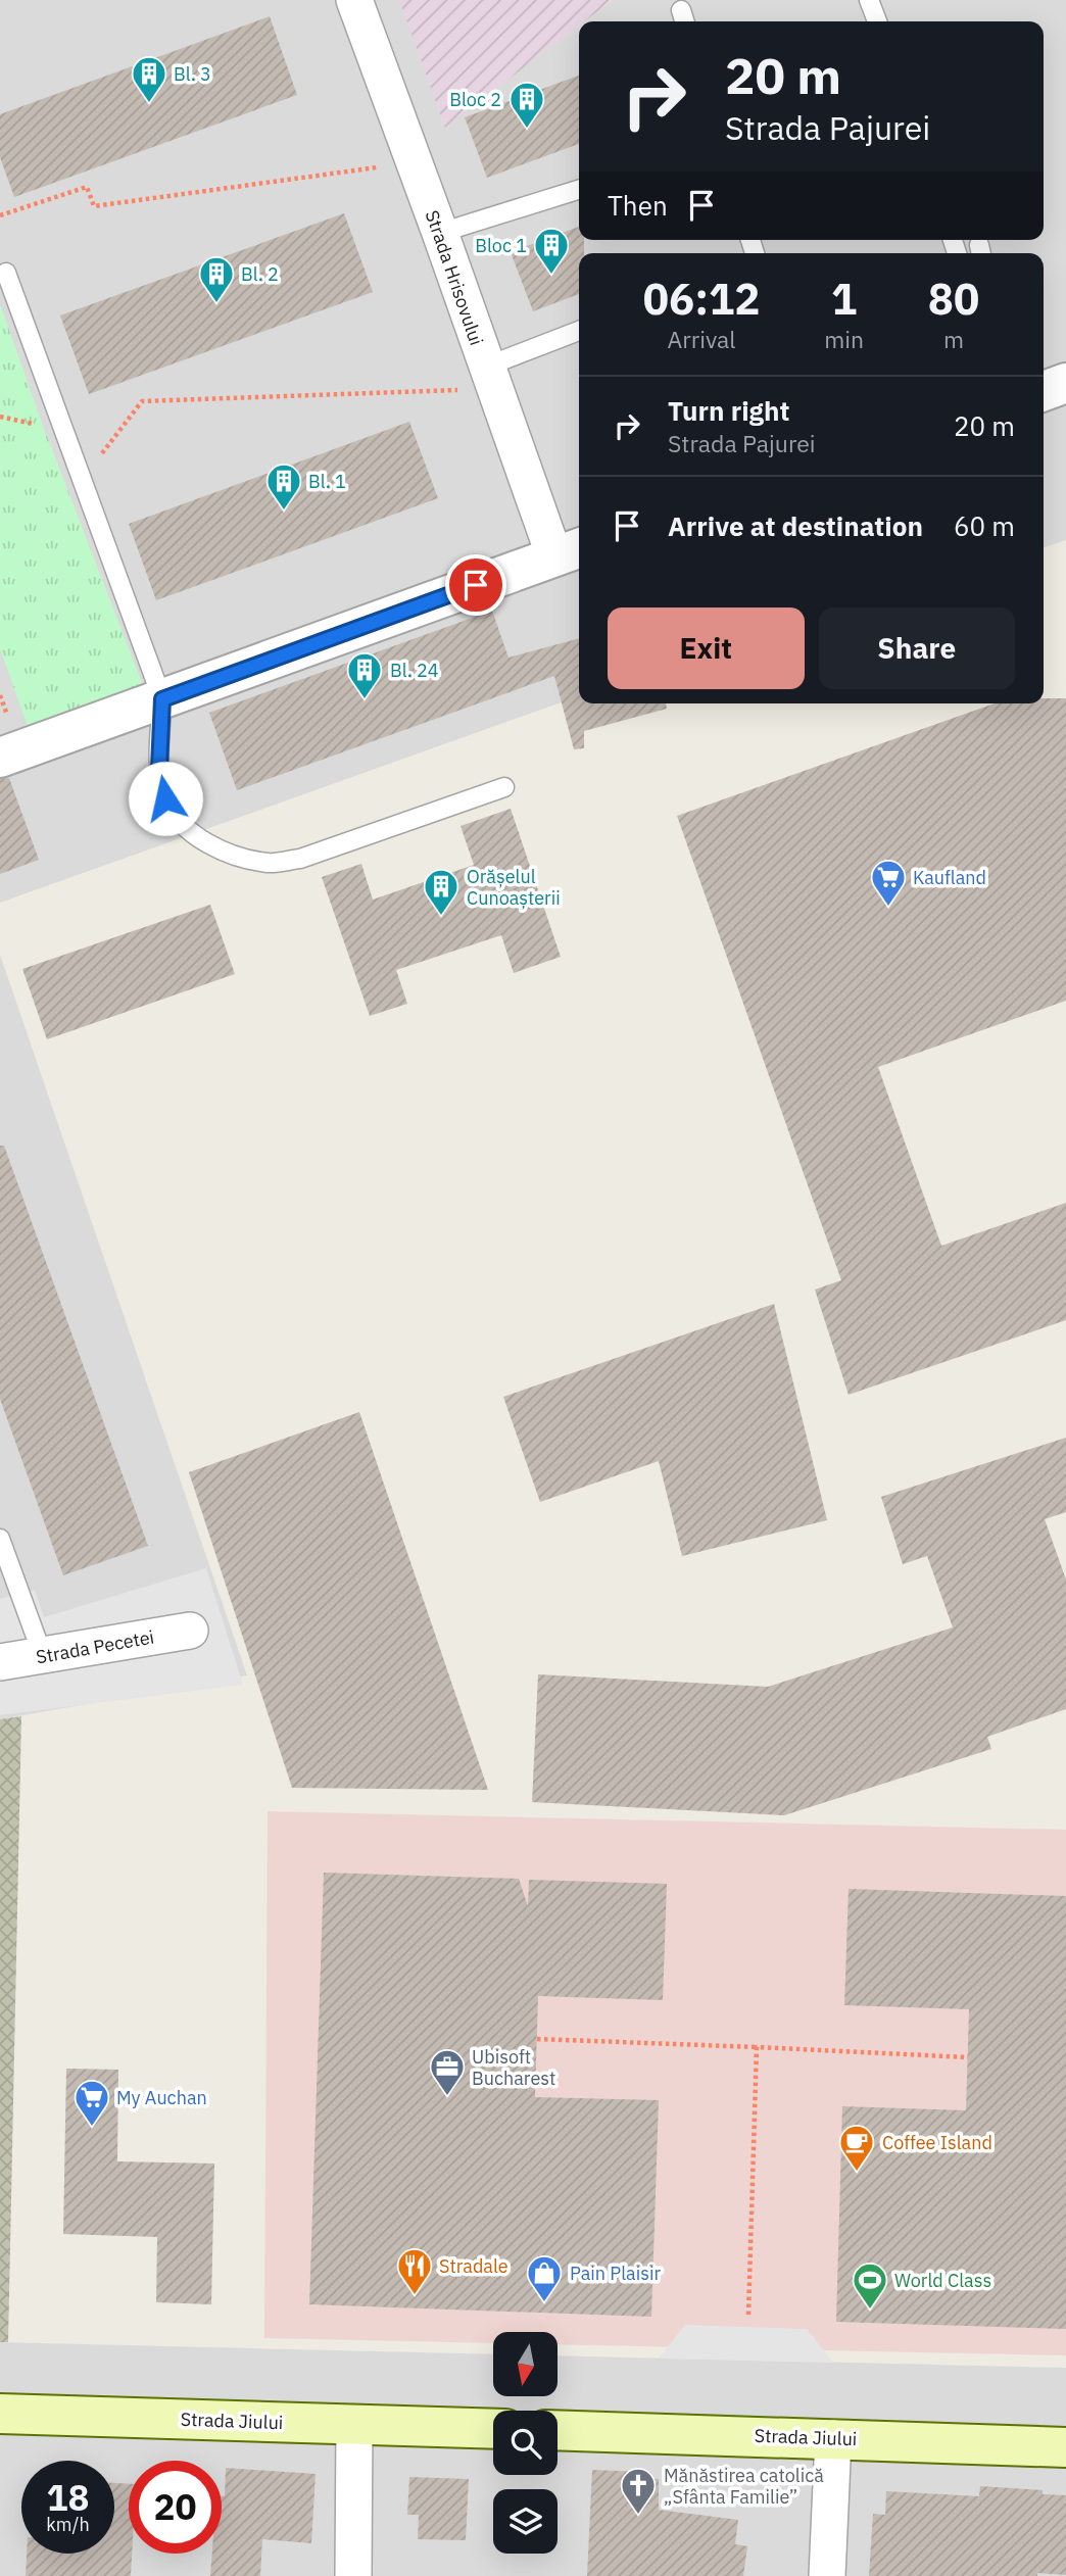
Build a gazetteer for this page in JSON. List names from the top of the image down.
{
  "streets": {
    "main road": ["Strada Jiului"],
    "street": ["Strada Hrisovului", "Strada Pecetei"]
  },
  "places": {
    "building": [
      "Bl. 3",
      "Bloc 2",
      "Bloc 1",
      "Bl. 2",
      "Bl. 1",
      "Bl. 24",
      "Orășelul Cunoașterii"
    ],
    "supermarket": ["Kaufland", "My Auchan"],
    "office": ["Ubisoft Bucharest"],
    "cafe": ["Coffee Island"],
    "restaurant": ["Stradale"],
    "shop": ["Pain Plaisir"],
    "sports": ["World Class"],
    "church": ["Mănăstirea catolică „Sfânta Familie”"]
  },
  "north": "bottom",
  "page": {
    "turn": ["20 m", "Strada Pajurei"],
    "then": "Then",
    "eta": [
      "06:12",
      "Arrival",
      "1",
      "min",
      "80",
      "m"
    ],
    "list": [
      {
        "name": "Turn right",
        "note": "Strada Pajurei",
        "value": "20 m"
      },
      {
        "name": "Arrive at destination",
        "value": "60 m"
      }
    ],
    "buttons": ["Exit", "Share"],
    "speed": "18 km/h",
    "limit": "20"
  }
}
